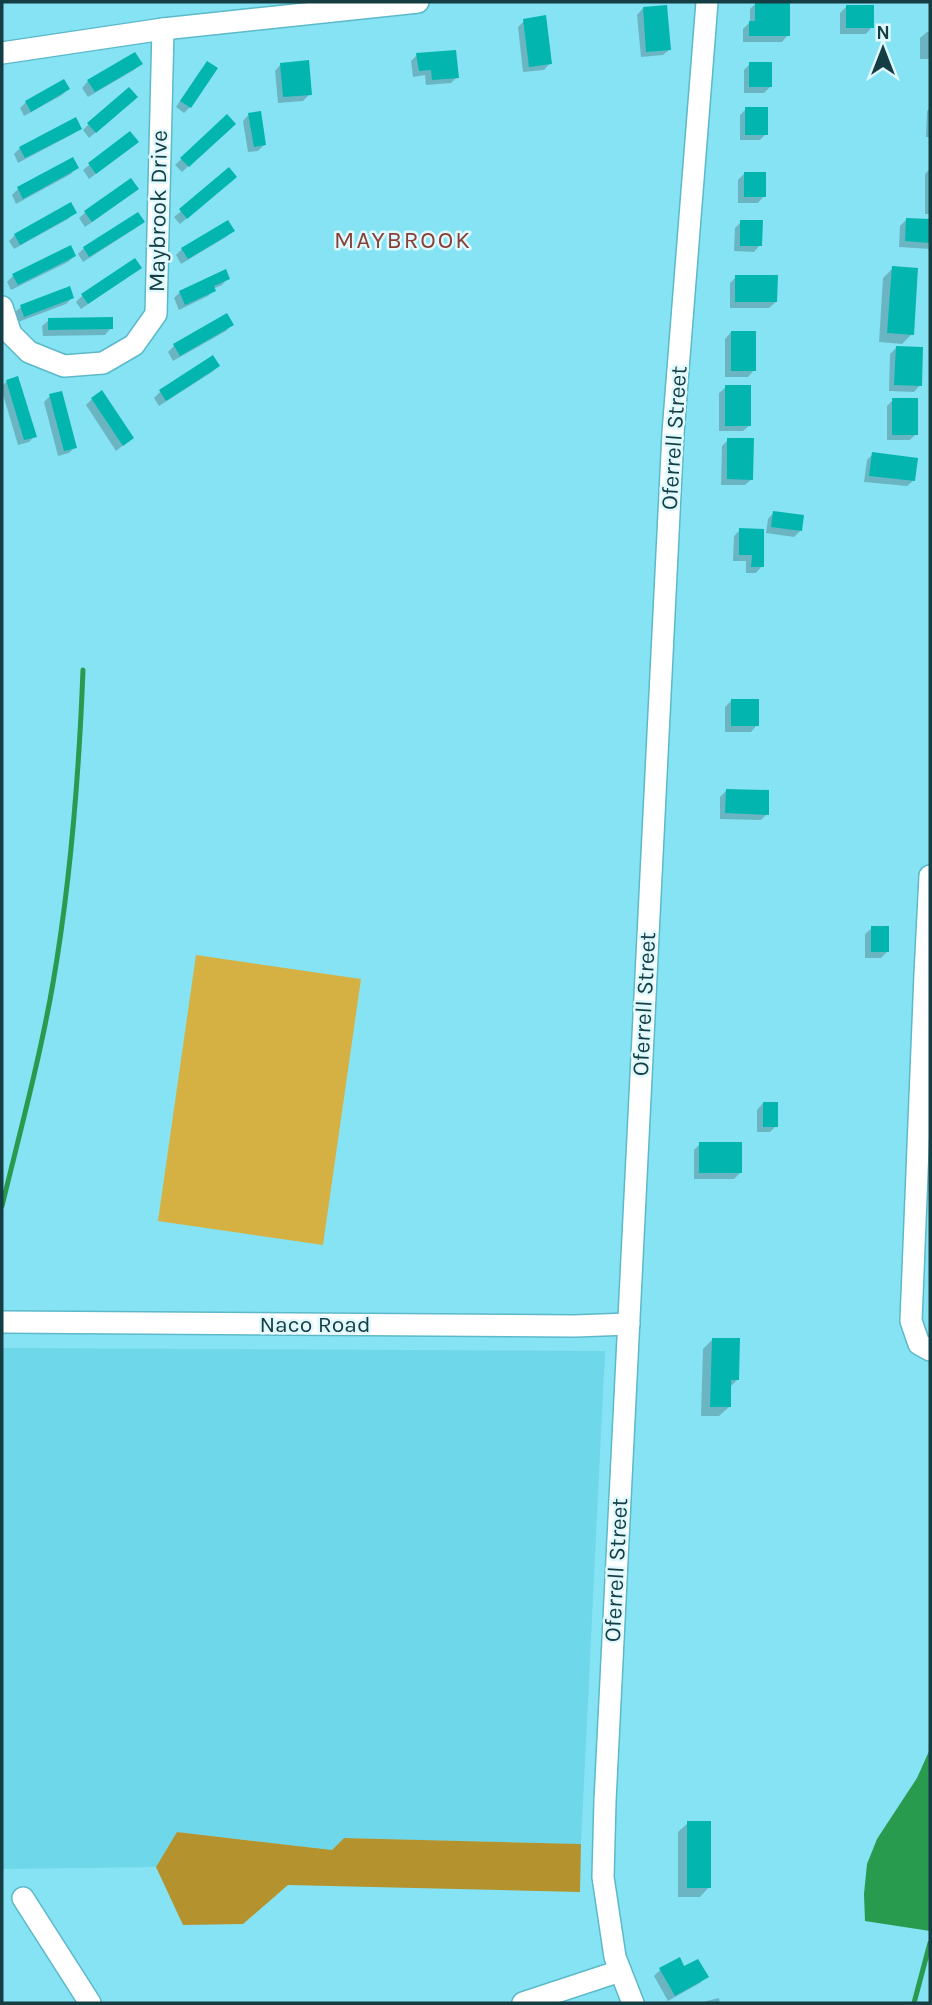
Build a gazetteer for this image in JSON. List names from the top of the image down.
{
  "streets": {
    "street": ["Maybrook Drive", "Oferrell Street", "Naco Road"]
  },
  "crossings": [
    ["Oferrell Street", "Naco Road"]
  ],
  "districts": ["MAYBROOK"],
  "north": "top"
}
